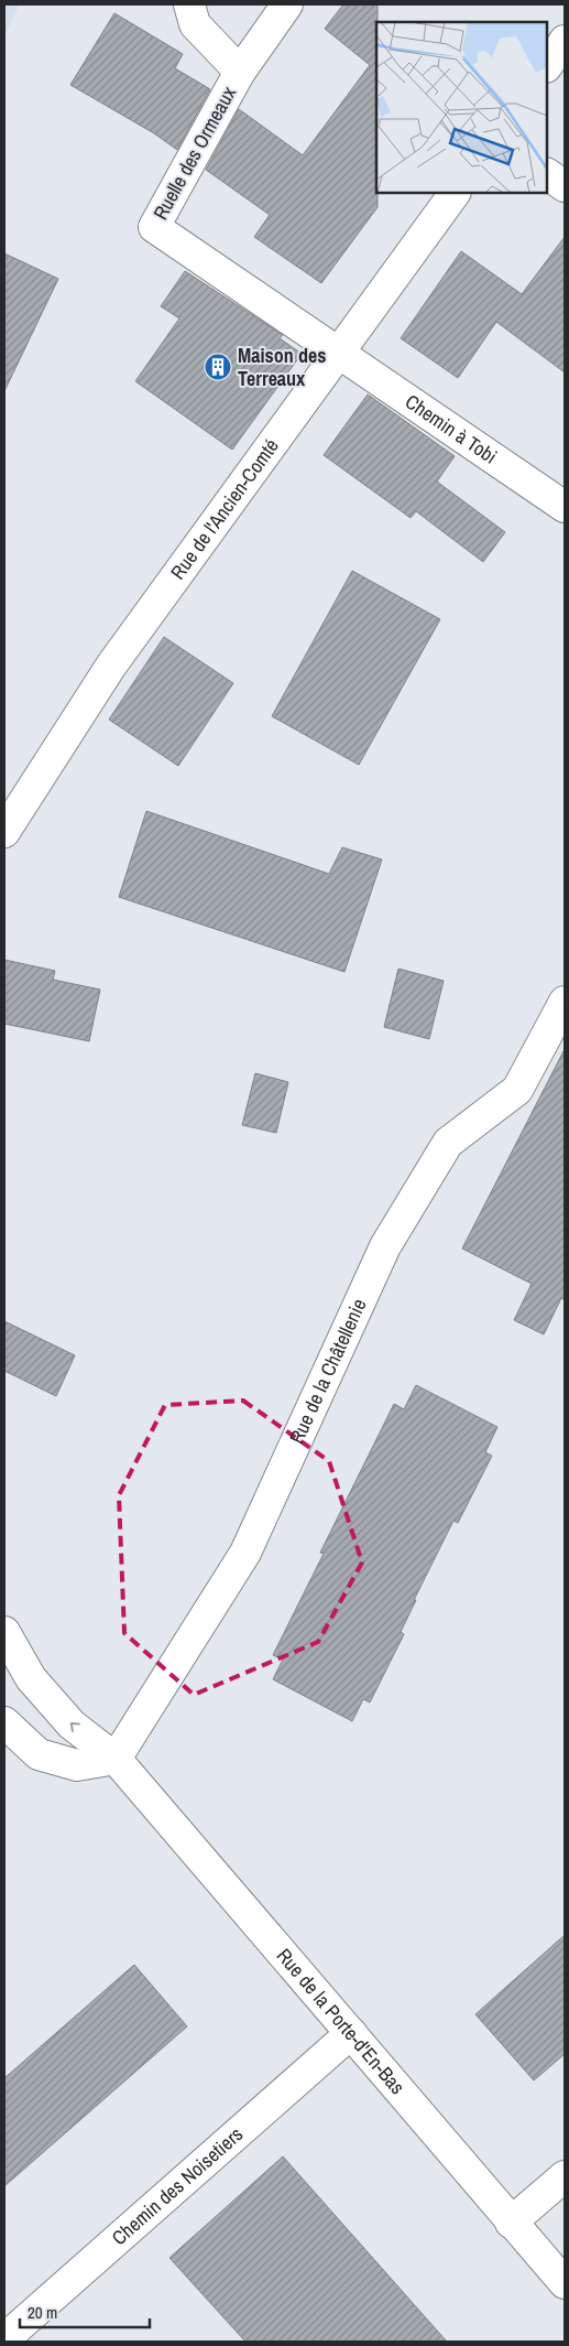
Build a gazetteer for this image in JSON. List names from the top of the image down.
{
  "streets": {
    "street": [
      "Ruelle des Ormeaux",
      "Chemin à Tobi",
      "Rue de l'Ancien-Comté",
      "Rue de la Châtellenie",
      "Rue de la Porte-d'En-Bas",
      "Chemin des Noisetiers"
    ]
  },
  "crossings": [
    ["Ruelle des Ormeaux", "Chemin à Tobi"],
    ["Ruelle des Ormeaux", "Rue de l'Ancien-Comté"],
    ["Chemin à Tobi", "Rue de l'Ancien-Comté"],
    ["Rue de la Châtellenie", "Rue de la Porte-d'En-Bas"],
    ["Rue de la Porte-d'En-Bas", "Chemin des Noisetiers"]
  ],
  "places": {
    "building": ["Maison des Terreaux"]
  },
  "scale_bar": "20 m"
}
